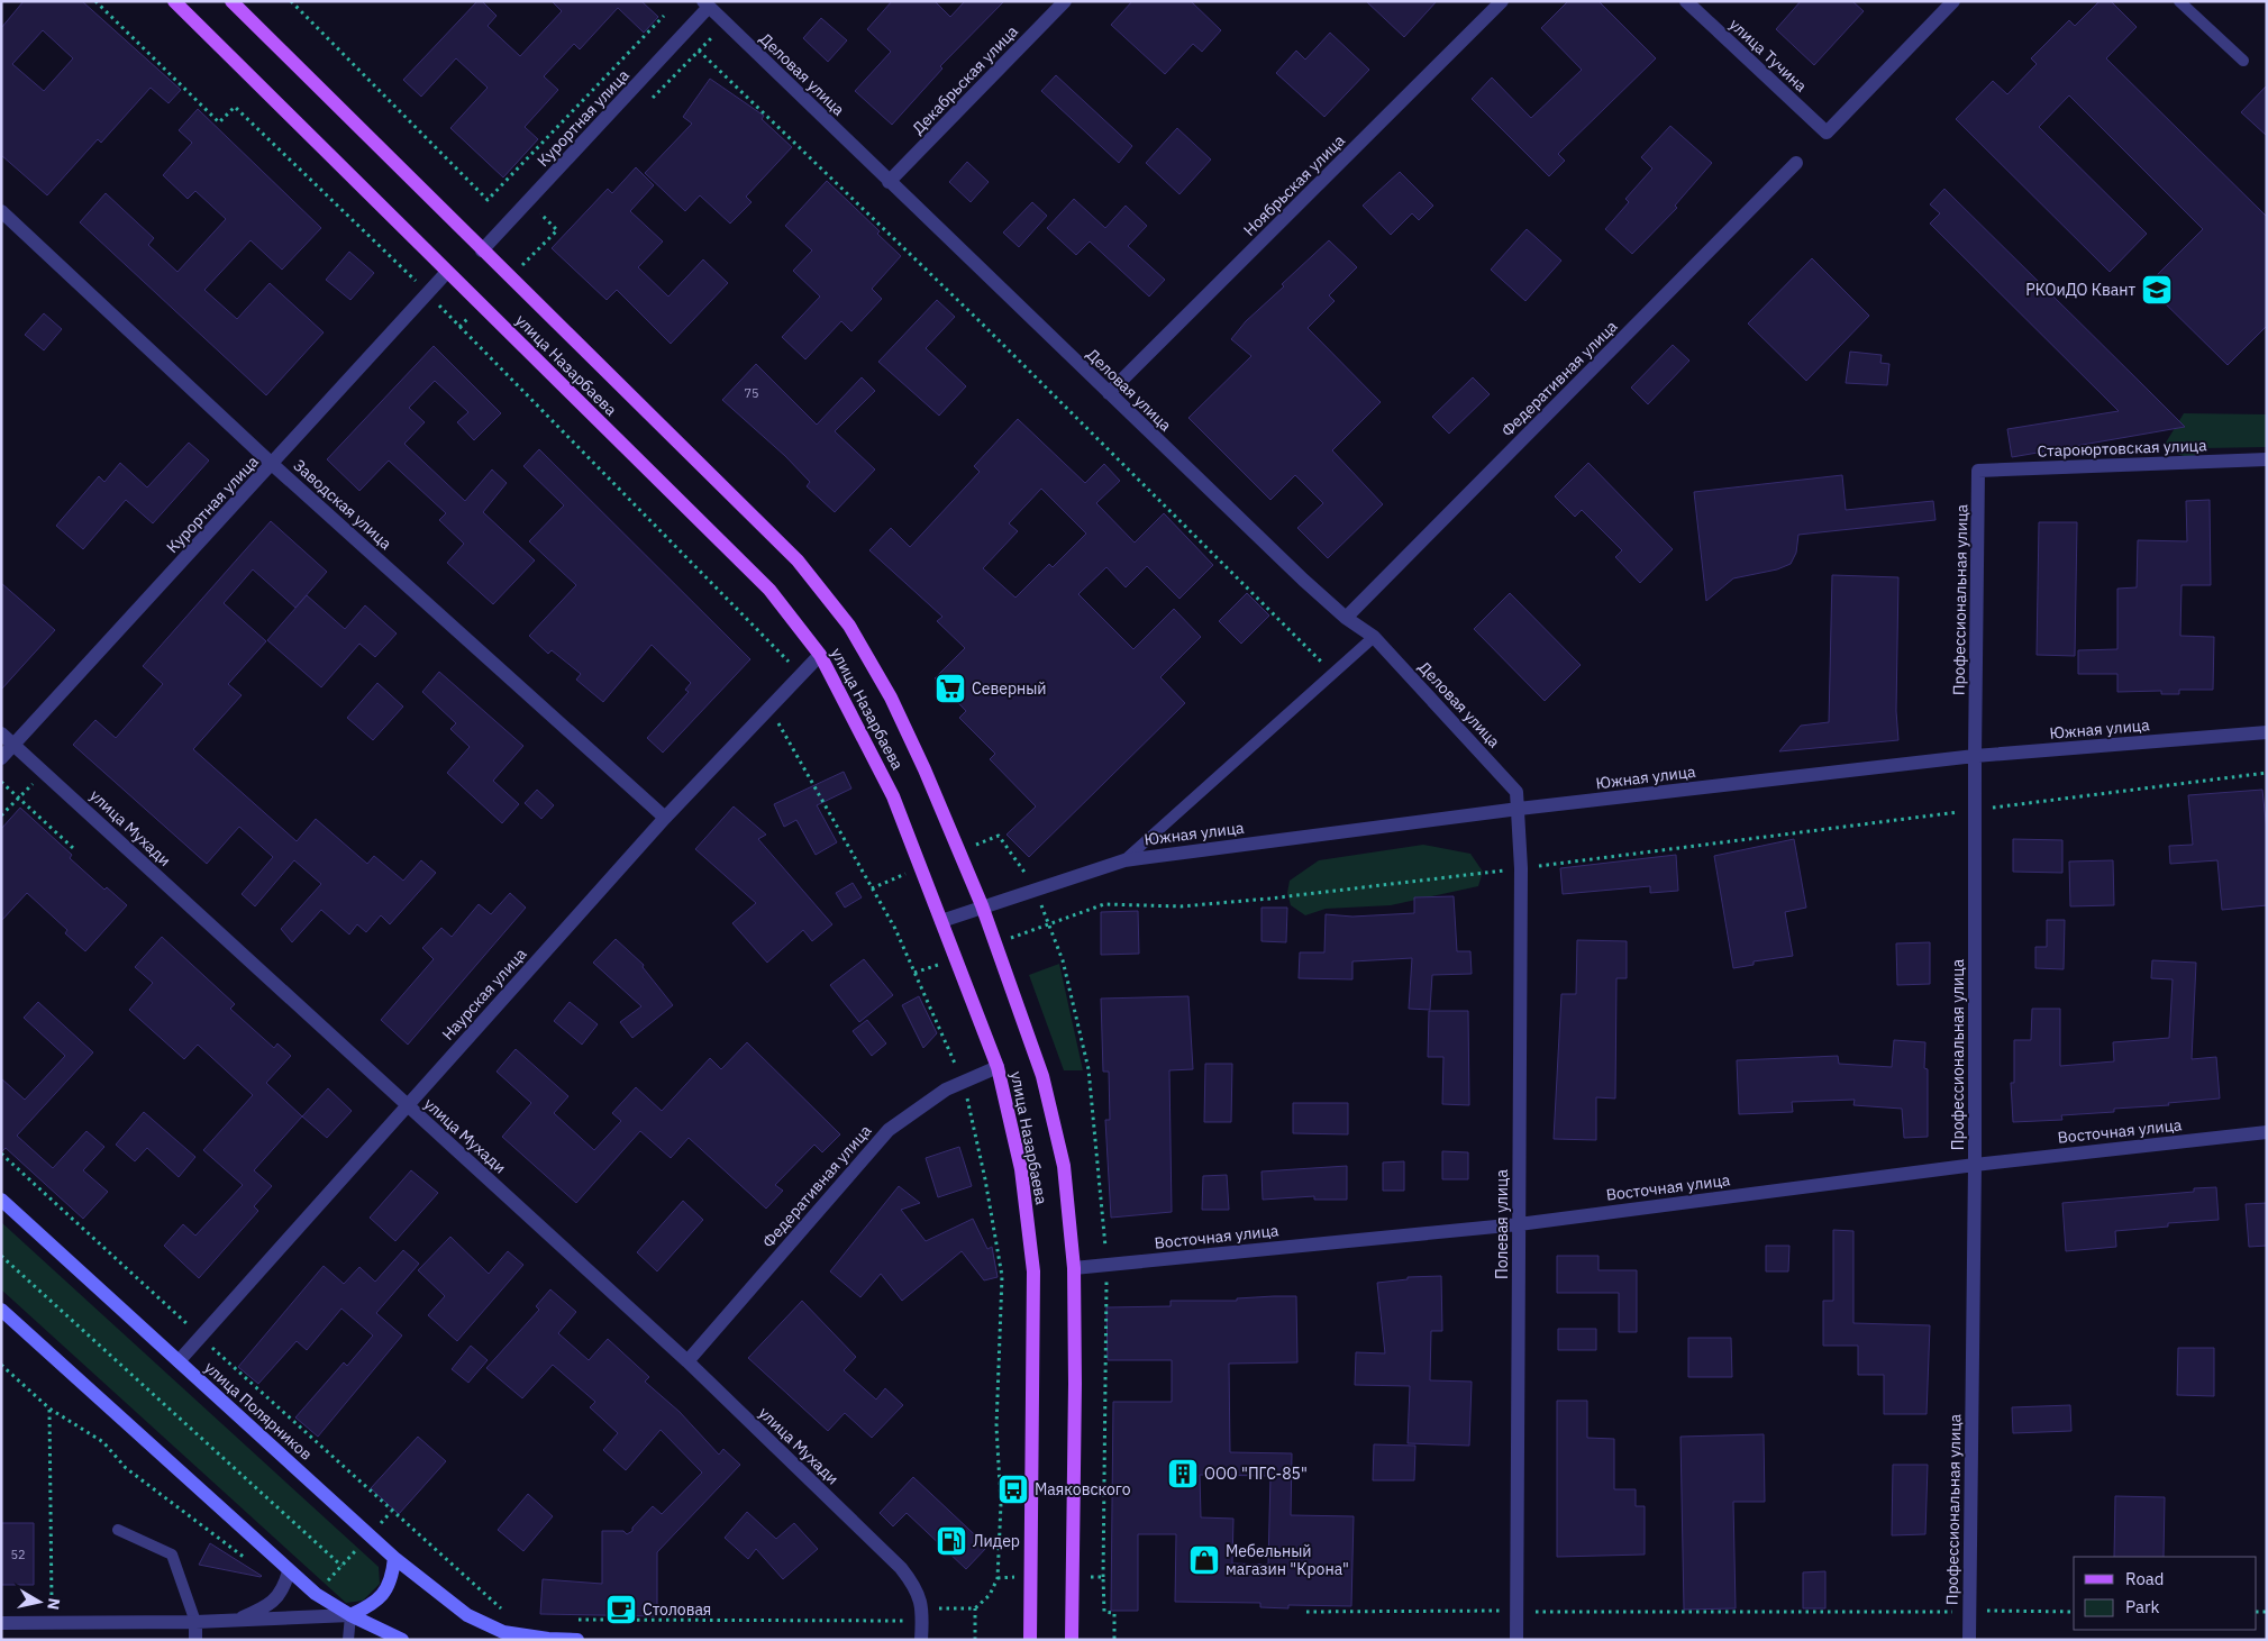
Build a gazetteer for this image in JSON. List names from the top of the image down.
{
  "streets": {
    "main road": ["улица Назарбаева", "улица Полярников"],
    "street": [
      "улица Тучина",
      "Деловая улица",
      "Декабрьская улица",
      "Курортная улица",
      "Ноябрьская улица",
      "Федеративная улица",
      "Староюртовская улица",
      "Заводская улица",
      "Профессиональная улица",
      "Южная улица",
      "улица Мухади",
      "Наурская улица",
      "Восточная улица",
      "Полевая улица"
    ]
  },
  "crossings": [
    ["Деловая улица", "Декабрьская улица"],
    ["Деловая улица", "Курортная улица"],
    ["Деловая улица", "Ноябрьская улица"],
    ["Деловая улица", "Федеративная улица"],
    ["Деловая улица", "Южная улица"],
    ["Деловая улица", "Полевая улица"],
    ["Курортная улица", "улица Назарбаева"],
    ["Курортная улица", "Заводская улица"],
    ["Курортная улица", "улица Мухади"],
    ["улица Назарбаева", "Федеративная улица"],
    ["улица Назарбаева", "Южная улица"],
    ["улица Назарбаева", "Наурская улица"],
    ["улица Назарбаева", "Восточная улица"],
    ["Федеративная улица", "улица Мухади"],
    ["Староюртовская улица", "Профессиональная улица"],
    ["Заводская улица", "Наурская улица"],
    ["Профессиональная улица", "Южная улица"],
    ["Профессиональная улица", "Восточная улица"],
    ["Южная улица", "Полевая улица"],
    ["улица Мухади", "Наурская улица"],
    ["Наурская улица", "улица Полярников"],
    ["Восточная улица", "Полевая улица"]
  ],
  "places": {
    "school or university": ["РКОиДО Квант"],
    "supermarket": ["Северный"],
    "building": ["ООО \"ПГС-85\""],
    "bus stop": ["Маяковского"],
    "fuel station": ["Лидер"],
    "shop": ["Мебельный магазин \"Крона\""],
    "cafe": ["Столовая"]
  },
  "house_numbers": ["75", "52"],
  "legend": ["Road", "Park"],
  "north": "right"
}
